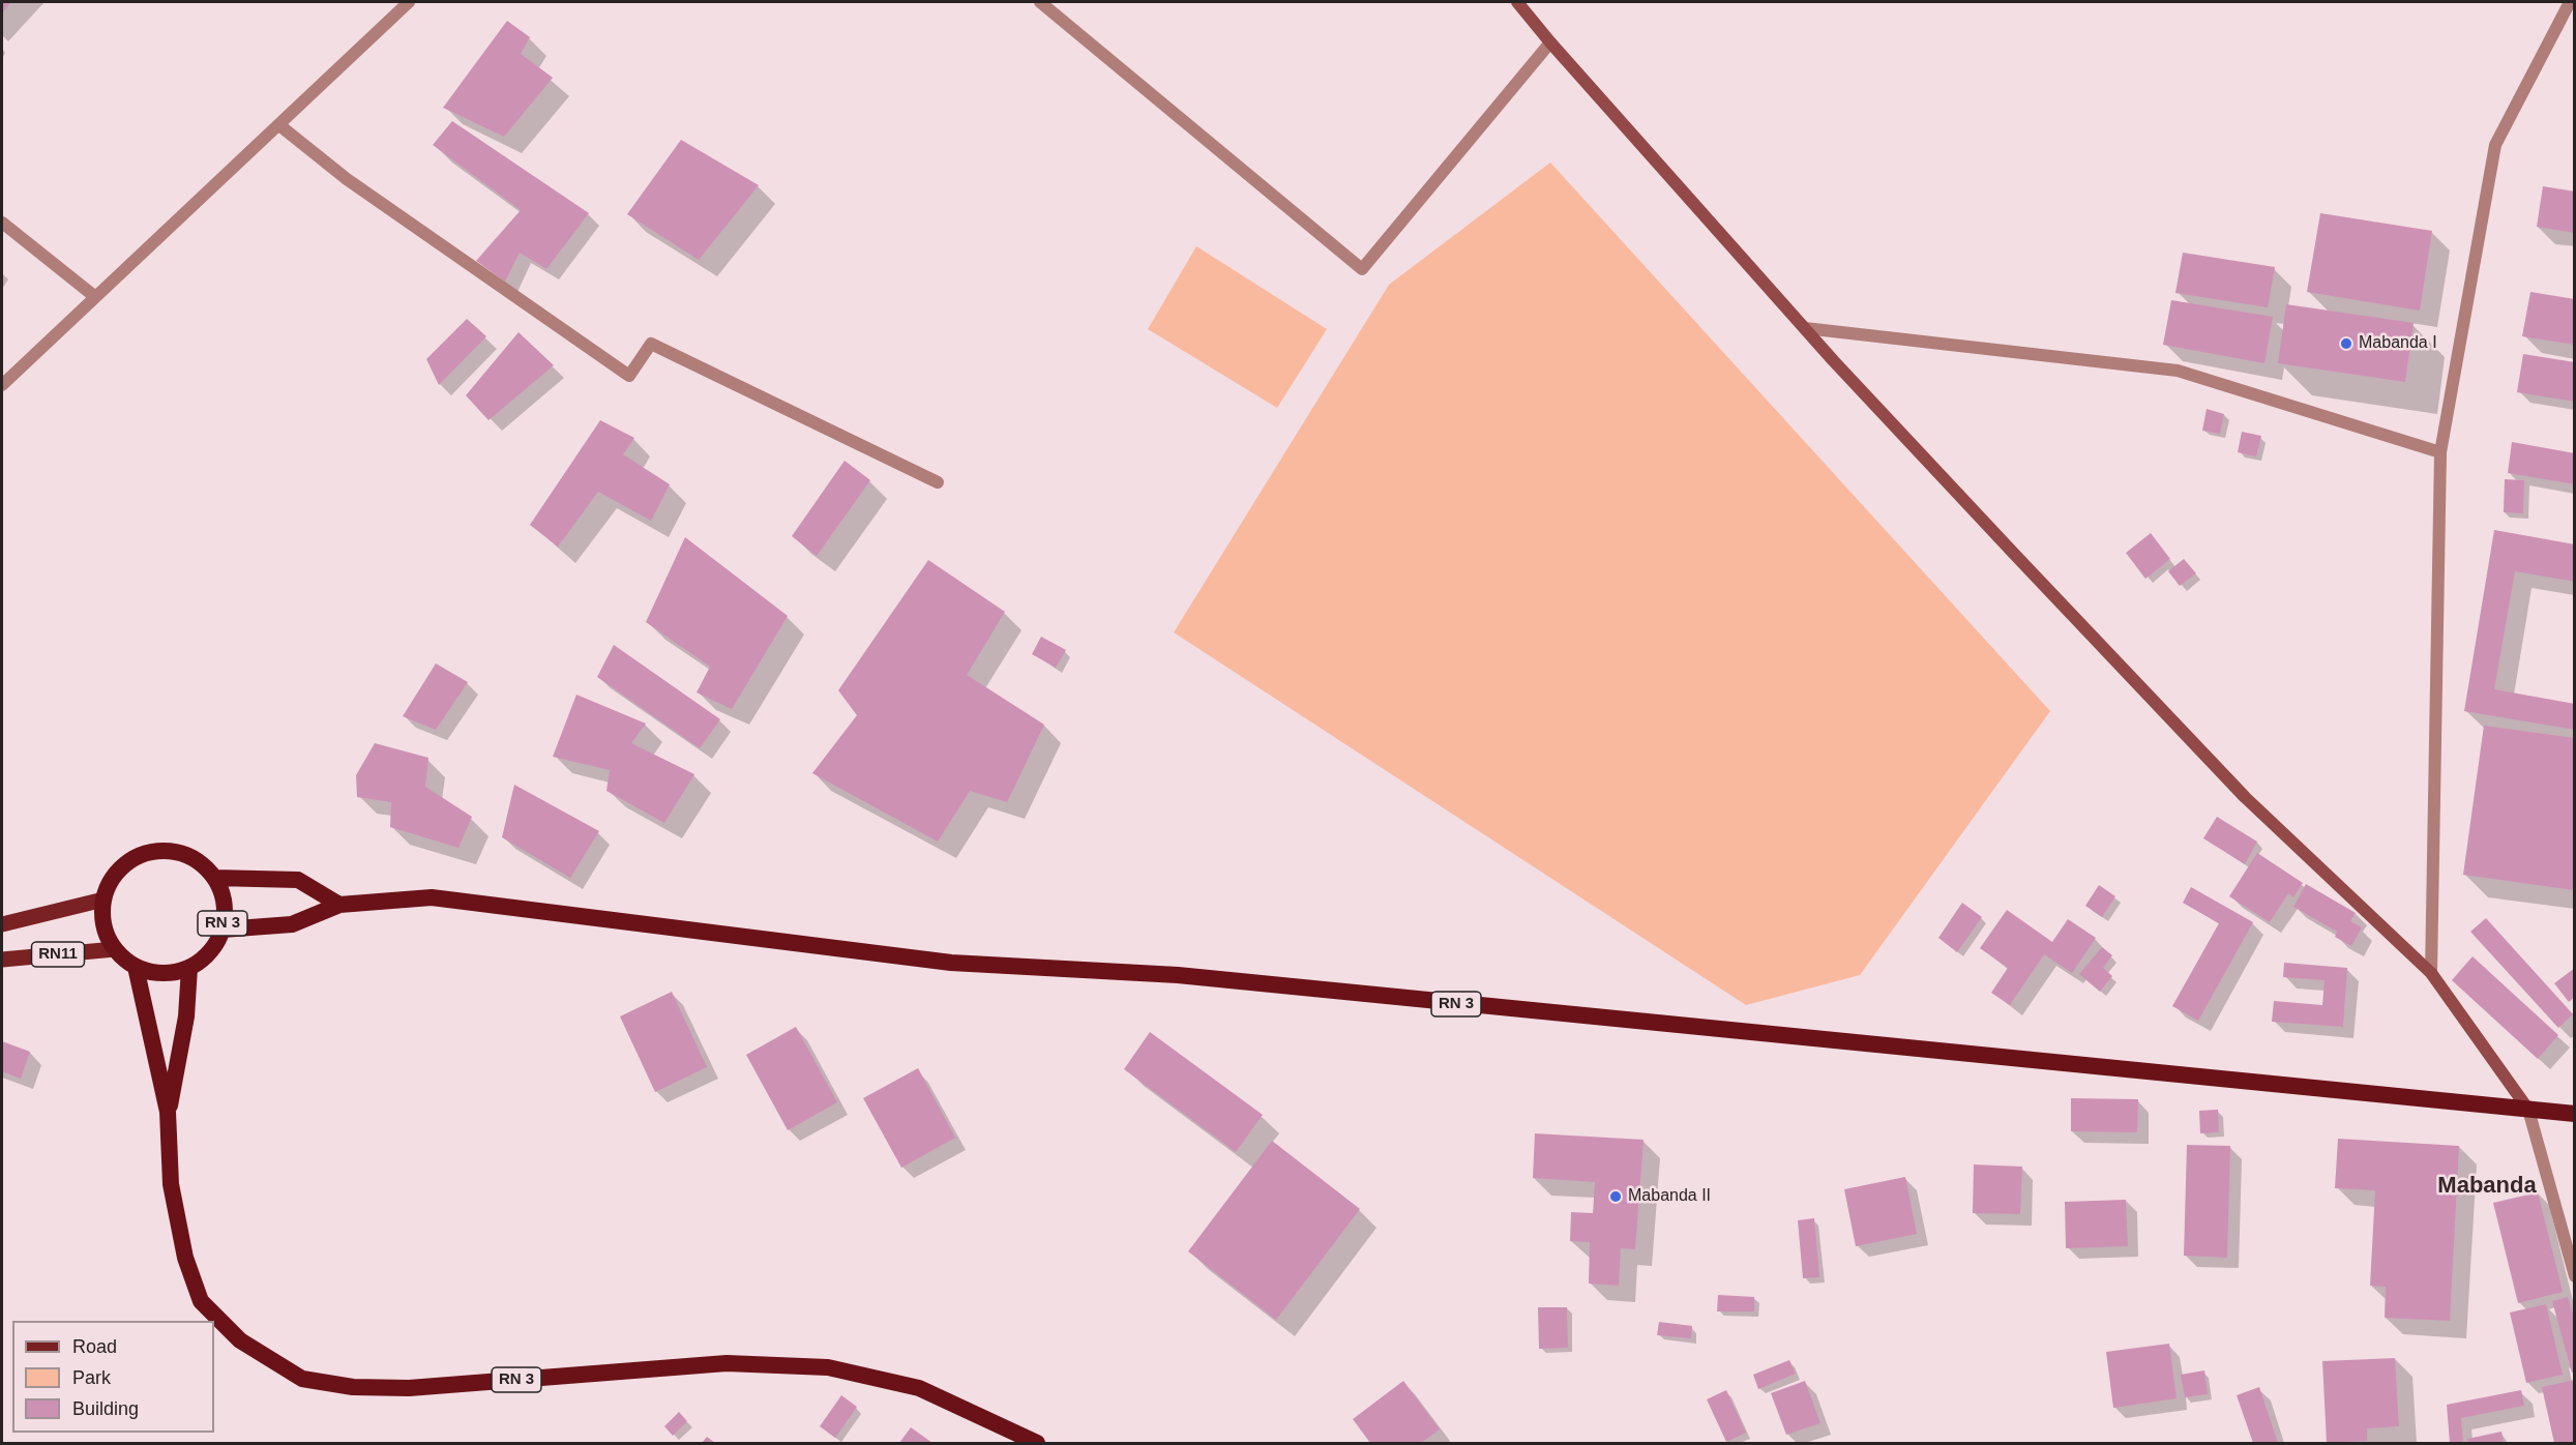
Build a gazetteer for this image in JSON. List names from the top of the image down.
{
  "streets": {
    "highway": ["RN 3"],
    "main road": ["RN11"]
  },
  "crossings": [
    ["RN 3", "RN11"]
  ],
  "districts": ["Mabanda"],
  "places": ["Mabanda I", "Mabanda II"],
  "legend": ["Road", "Park", "Building"]
}
